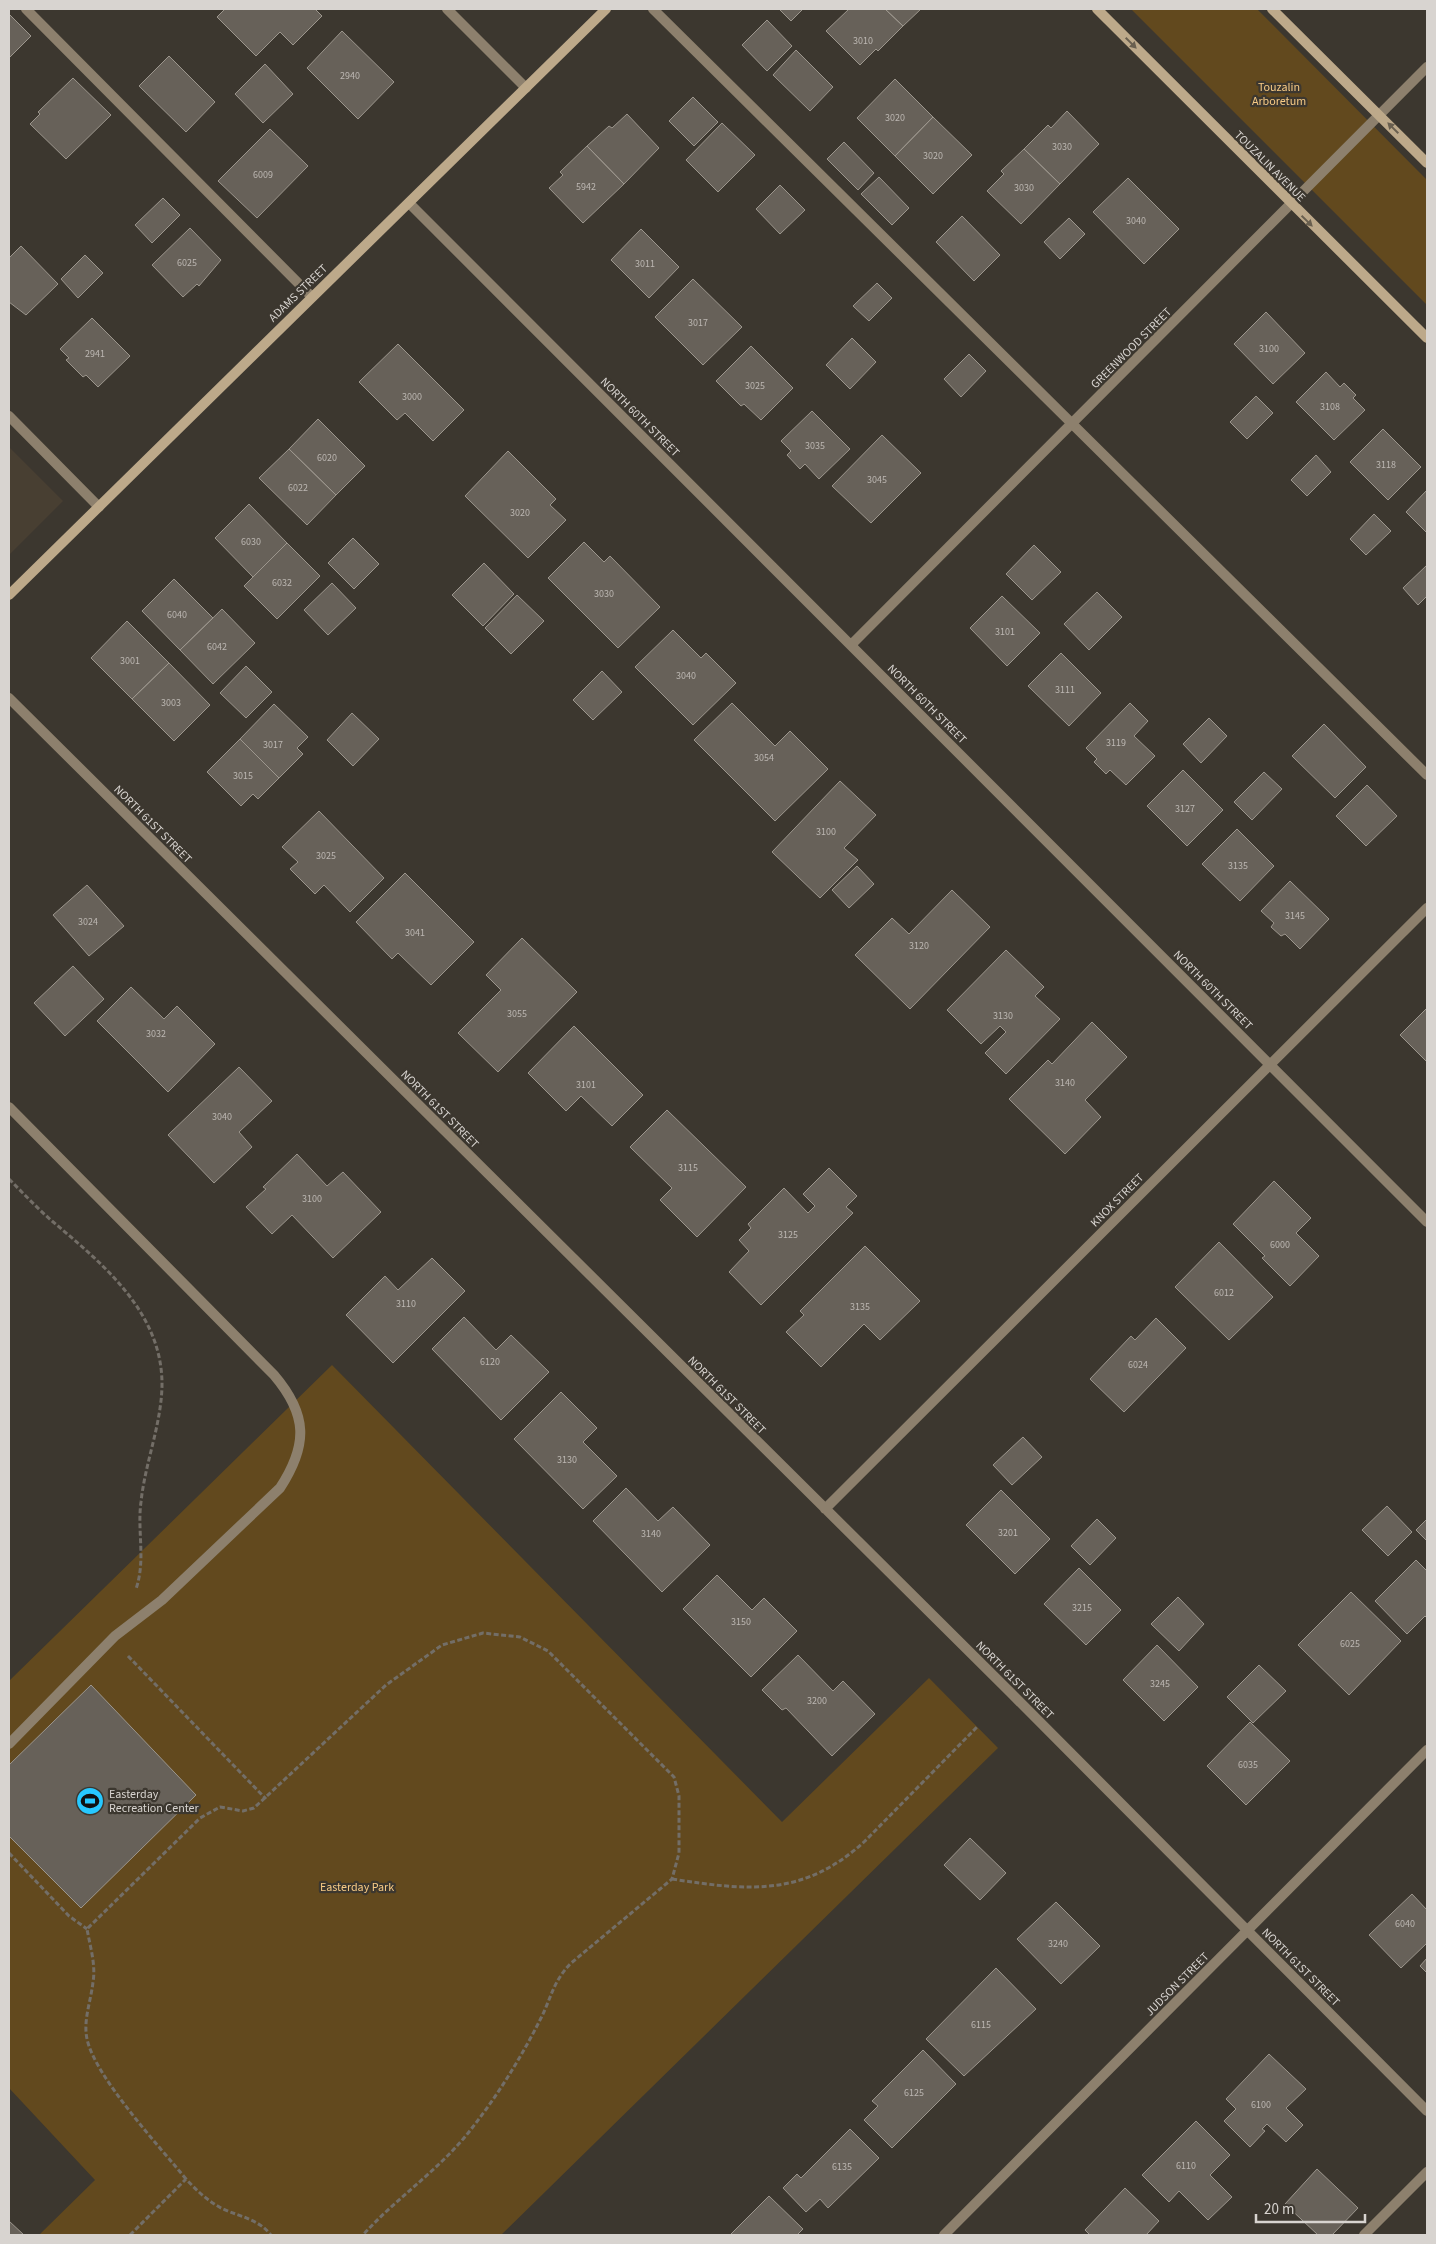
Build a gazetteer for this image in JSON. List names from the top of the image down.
{
  "streets": {
    "main road": ["TOUZALIN AVENUE", "ADAMS STREET"],
    "street": [
      "GREENWOOD STREET",
      "NORTH 60TH STREET",
      "NORTH 61ST STREET",
      "KNOX STREET",
      "JUDSON STREET"
    ]
  },
  "crossings": [
    ["TOUZALIN AVENUE", "GREENWOOD STREET"],
    ["ADAMS STREET", "NORTH 60TH STREET"],
    ["GREENWOOD STREET", "NORTH 60TH STREET"],
    ["NORTH 60TH STREET", "KNOX STREET"],
    ["NORTH 61ST STREET", "KNOX STREET"],
    ["NORTH 61ST STREET", "JUDSON STREET"]
  ],
  "one_way": ["TOUZALIN AVENUE"],
  "parks": ["Touzalin Arboretum", "Easterday Park"],
  "places": {
    "sports": ["Easterday Recreation Center"]
  },
  "house_numbers": [
    "3010",
    "2940",
    "3020",
    "3030",
    "3020",
    "6009",
    "5942",
    "3030",
    "3040",
    "6025",
    "3011",
    "3017",
    "3100",
    "2941",
    "3025",
    "3000",
    "3108",
    "3035",
    "6020",
    "3118",
    "3045",
    "6022",
    "3020",
    "6030",
    "6032",
    "3030",
    "6040",
    "3101",
    "6042",
    "3001",
    "3040",
    "3111",
    "3003",
    "3119",
    "3017",
    "3054",
    "3015",
    "3127",
    "3100",
    "3025",
    "3135",
    "3145",
    "3024",
    "3041",
    "3120",
    "3055",
    "3130",
    "3032",
    "3140",
    "3101",
    "3040",
    "3115",
    "3100",
    "3125",
    "6000",
    "6012",
    "3110",
    "3135",
    "6120",
    "6024",
    "3130",
    "3201",
    "3140",
    "3215",
    "3150",
    "6025",
    "3245",
    "3200",
    "6035",
    "6040",
    "3240",
    "6115",
    "6125",
    "6100",
    "6110",
    "6135"
  ],
  "scale_bar": "20 m"
}
